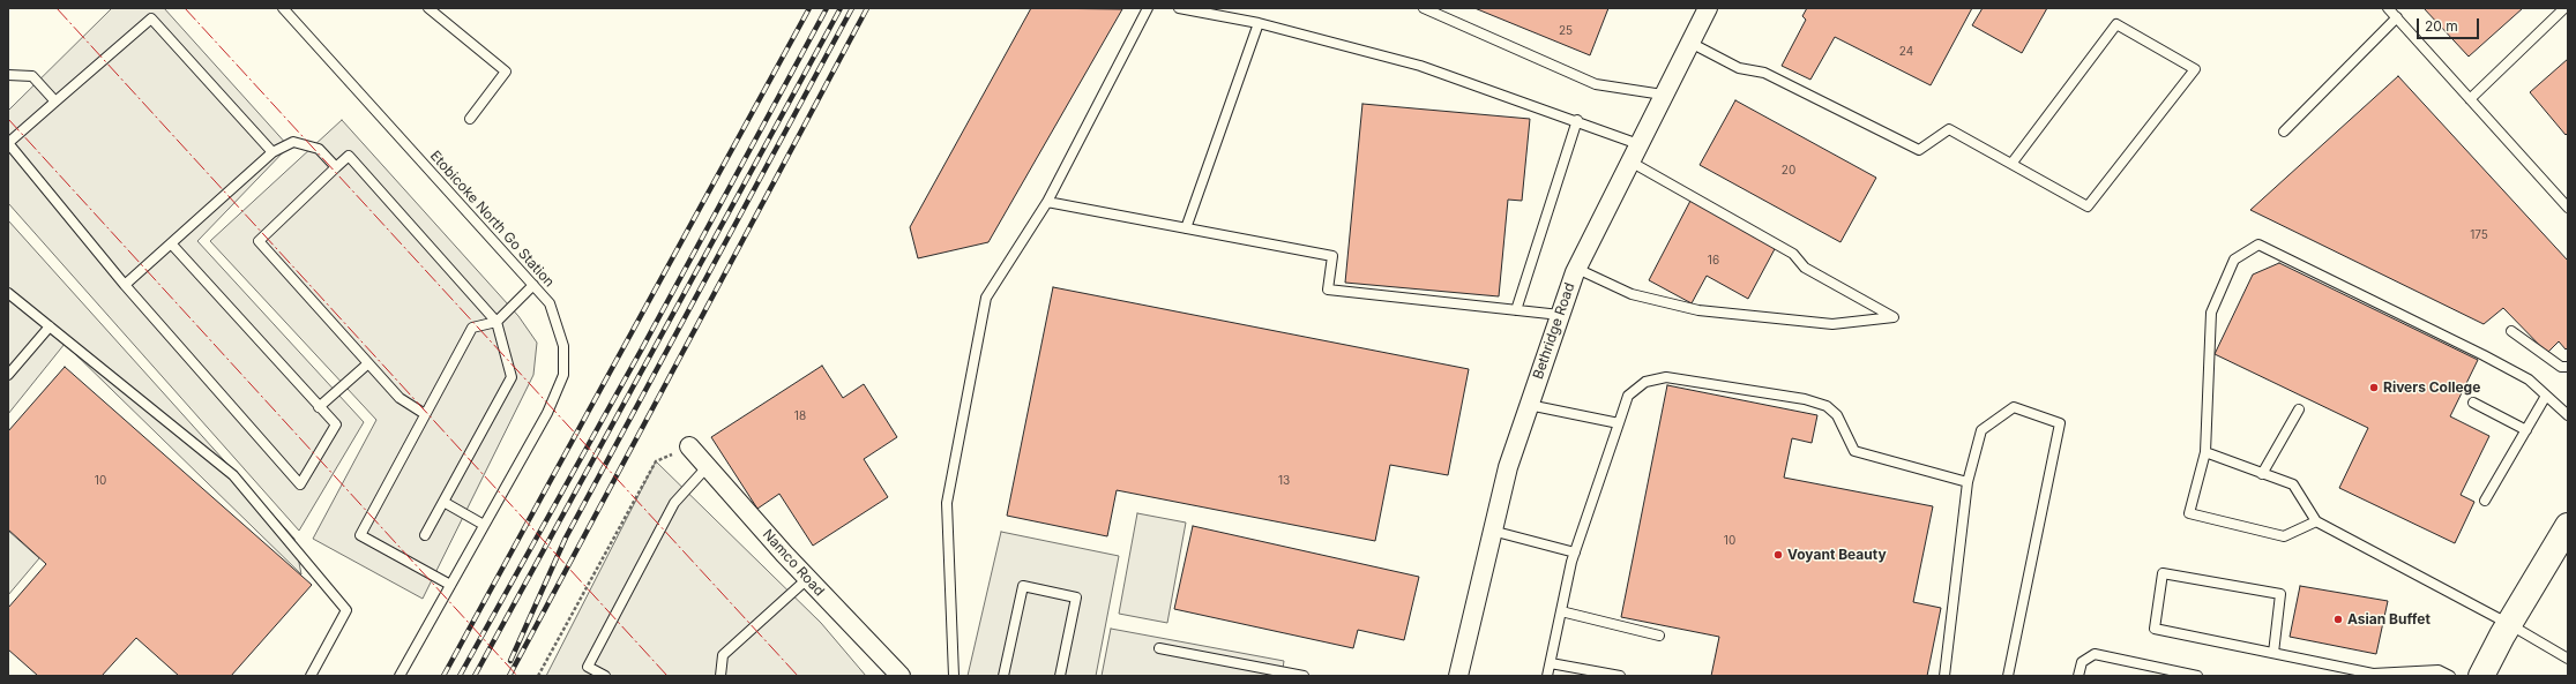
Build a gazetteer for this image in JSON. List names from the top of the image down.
{
  "streets": {
    "street": ["Bethridge Road", "Namco Road"],
    "lane": ["Etobicoke North Go Station"]
  },
  "places": ["Rivers College", "Voyant Beauty", "Asian Buffet"],
  "house_numbers": [
    "25",
    "24",
    "20",
    "175",
    "16",
    "18",
    "10",
    "13",
    "10"
  ],
  "scale_bar": "20 m"
}
